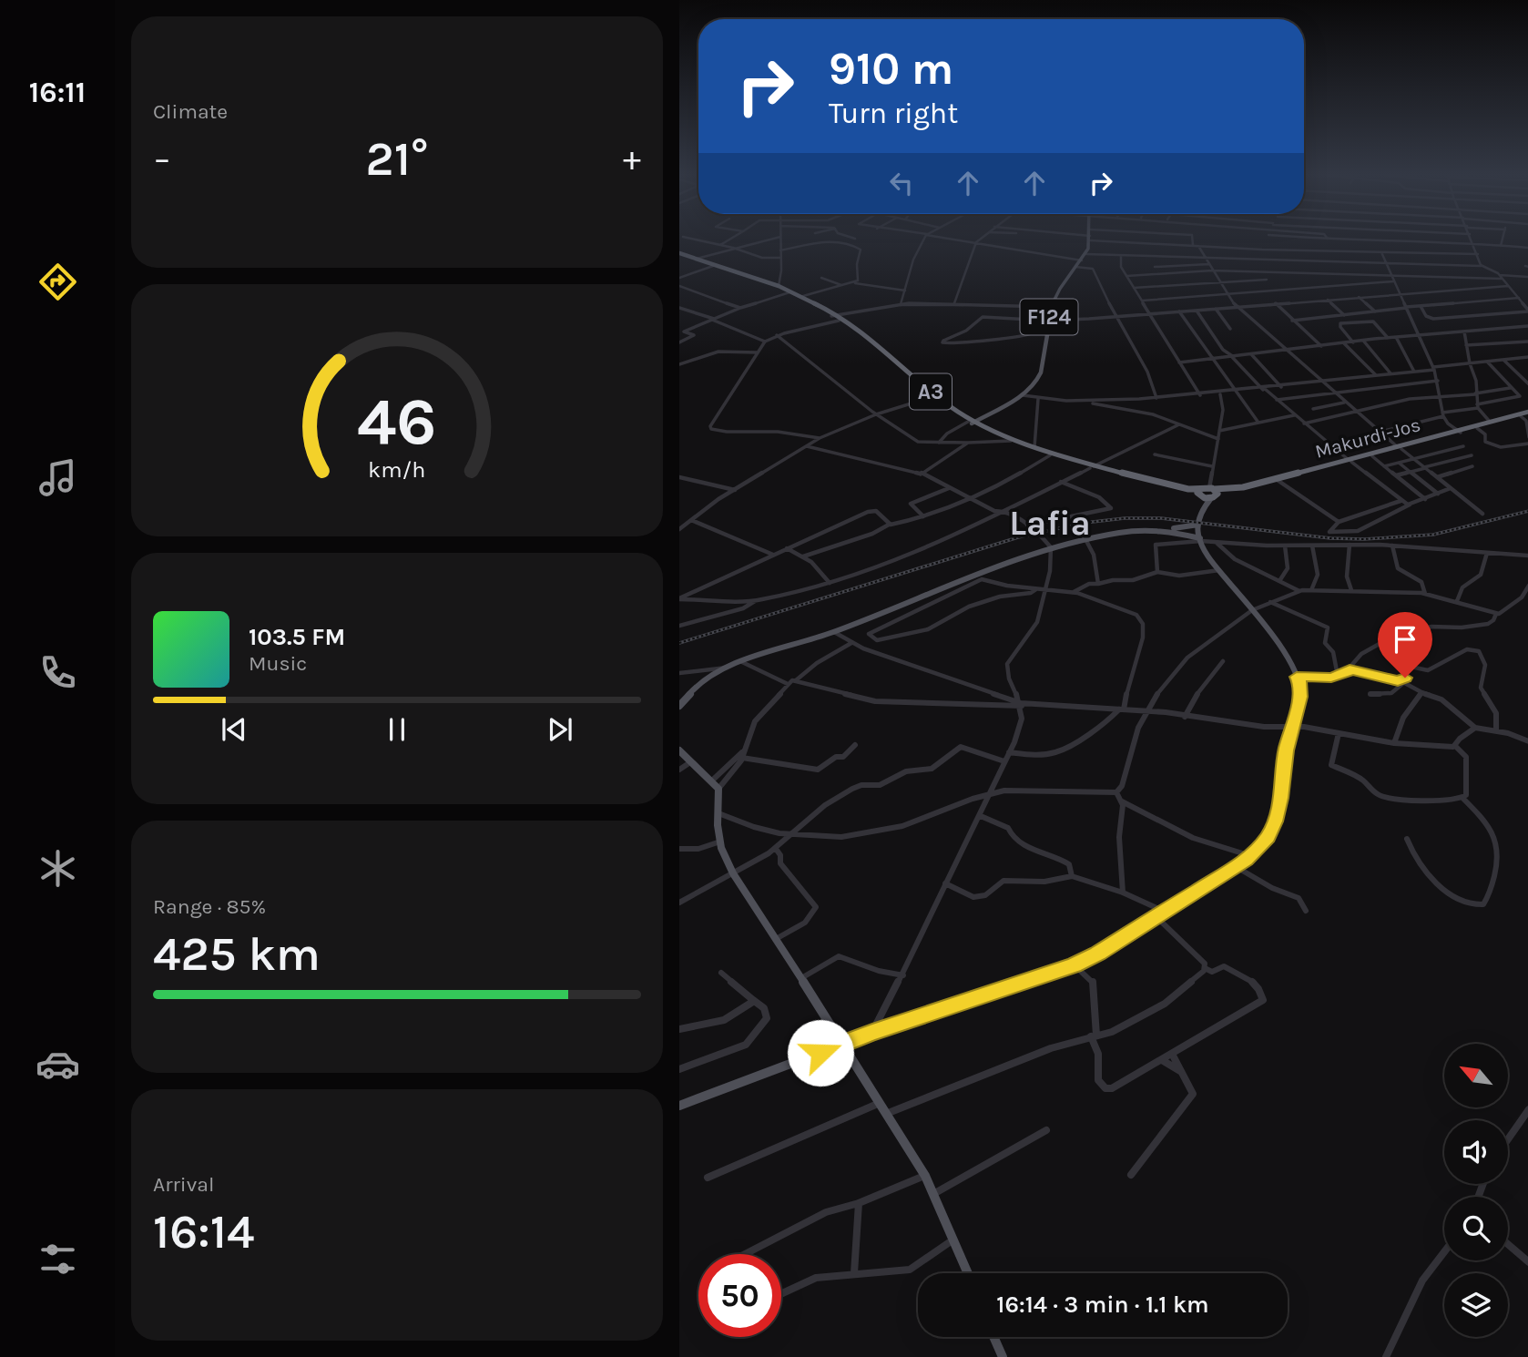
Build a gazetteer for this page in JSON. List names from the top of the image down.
{
  "streets": {
    "highway": ["A3", "Makurdi-Jos"],
    "main road": ["F124"]
  },
  "crossings": [
    ["F124", "A3"],
    ["A3", "Makurdi-Jos"]
  ],
  "districts": ["Lafia"],
  "north": "top left",
  "page": {
    "tabs": "16:11",
    "tile": [
      "Climate",
      ["Range · 85%", "425 km"],
      ["Arrival", "16:14"]
    ],
    "turn": ["910 m", "Turn right"],
    "heat": ["−", "21°", "+"],
    "song": ["103.5 FM", "Music"],
    "limit": "50",
    "trip": "16:14 · 3 min · 1.1 km",
    "gauge": ["46", "km/h"]
  }
}
